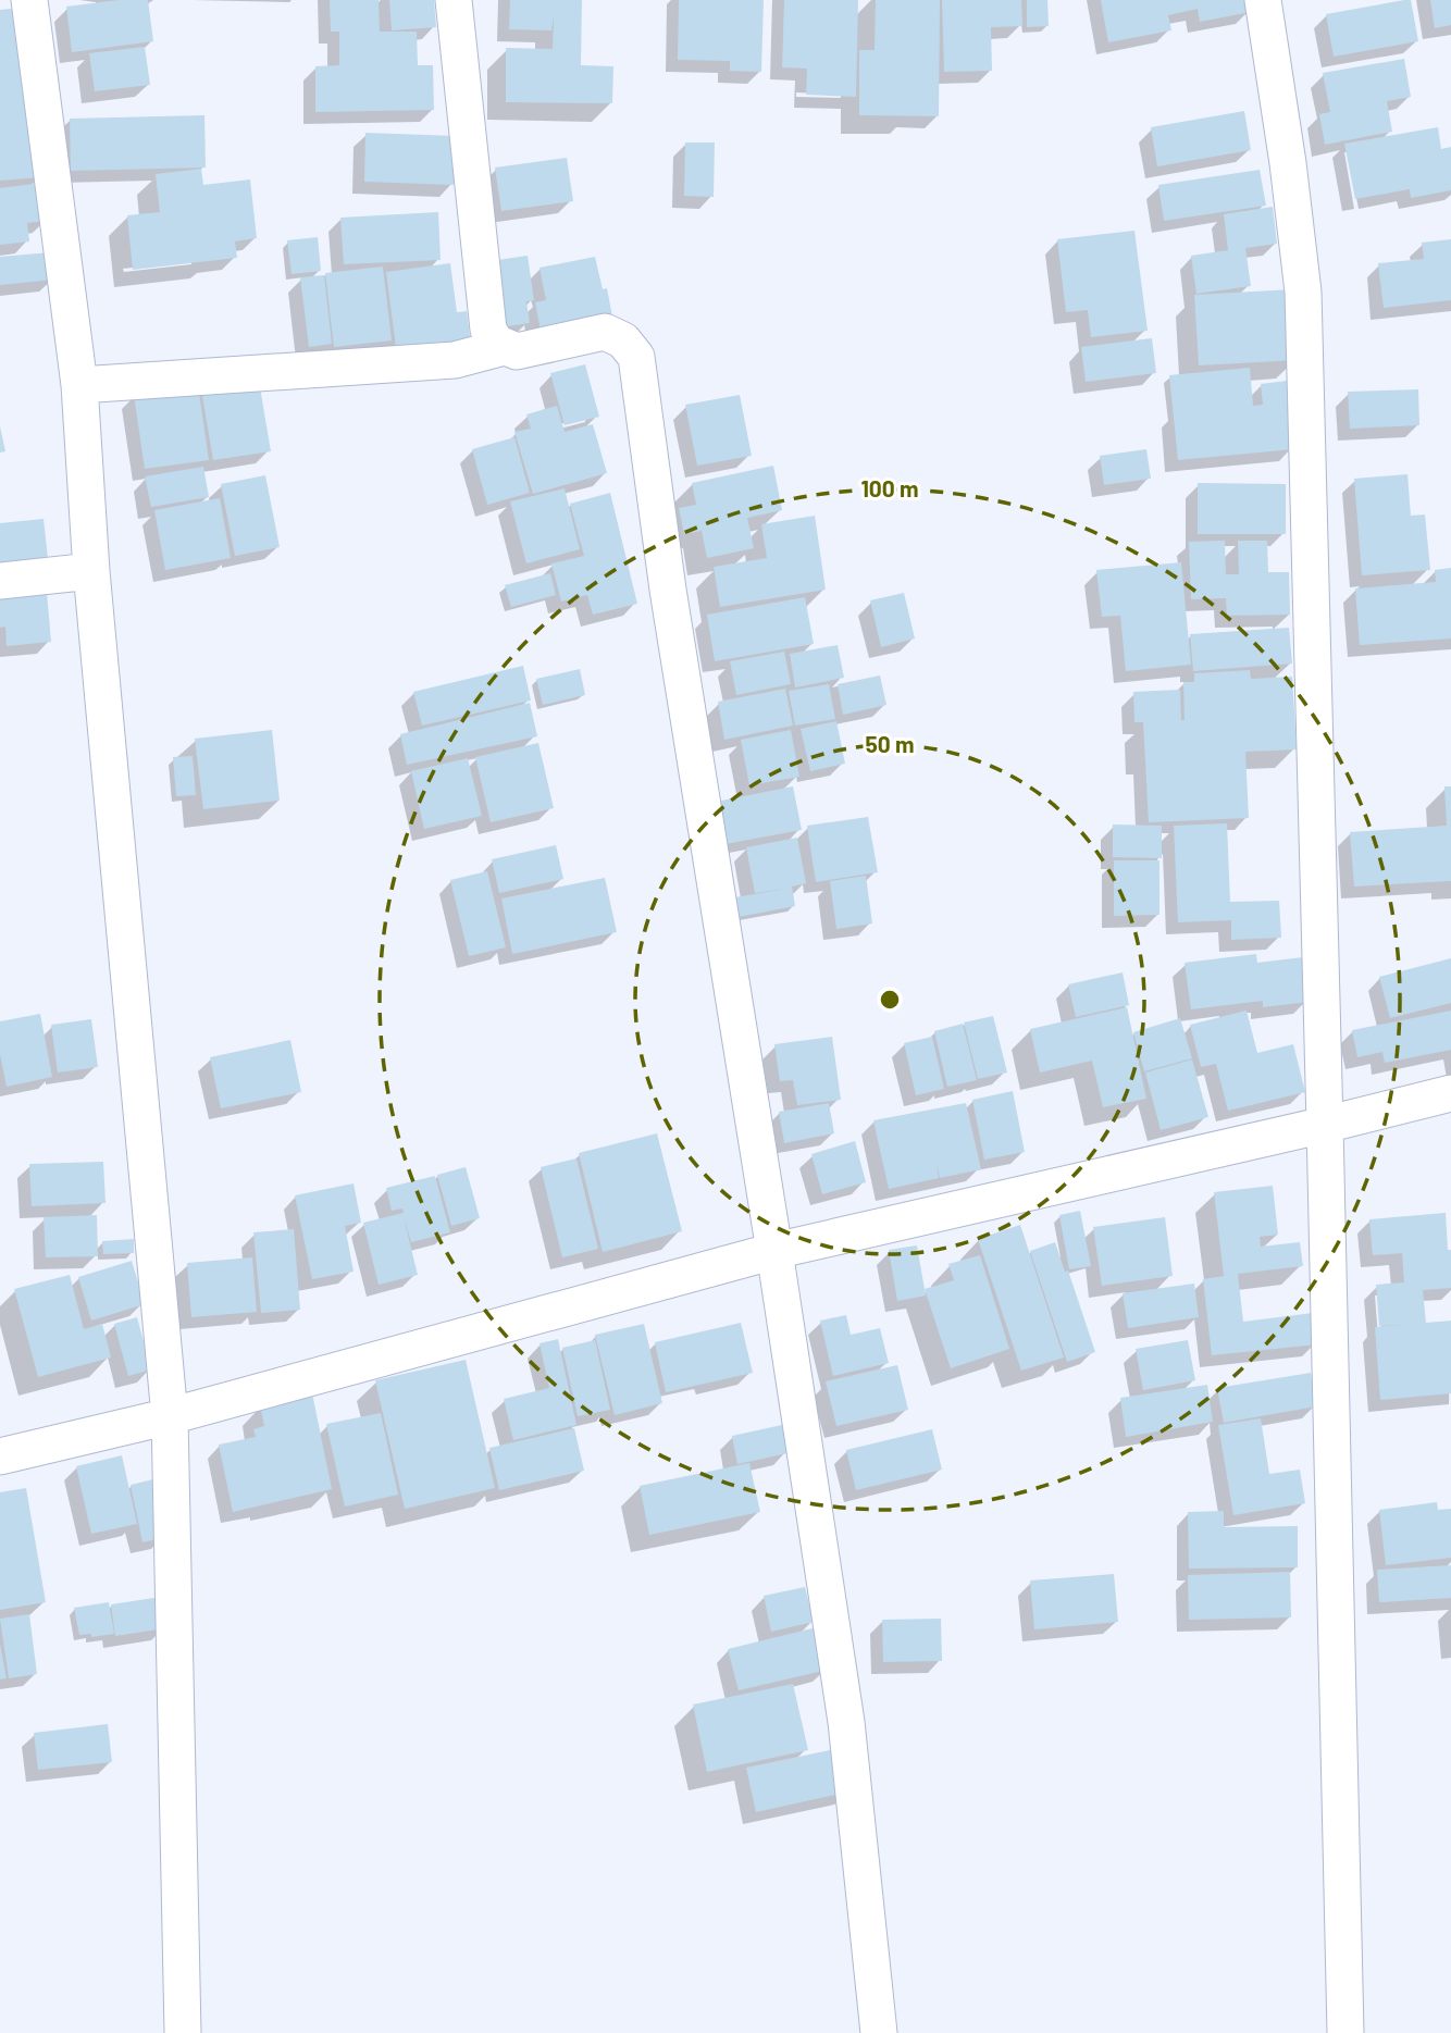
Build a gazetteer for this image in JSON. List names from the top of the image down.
{
  "rings": ["100 m", "50 m"]
}
